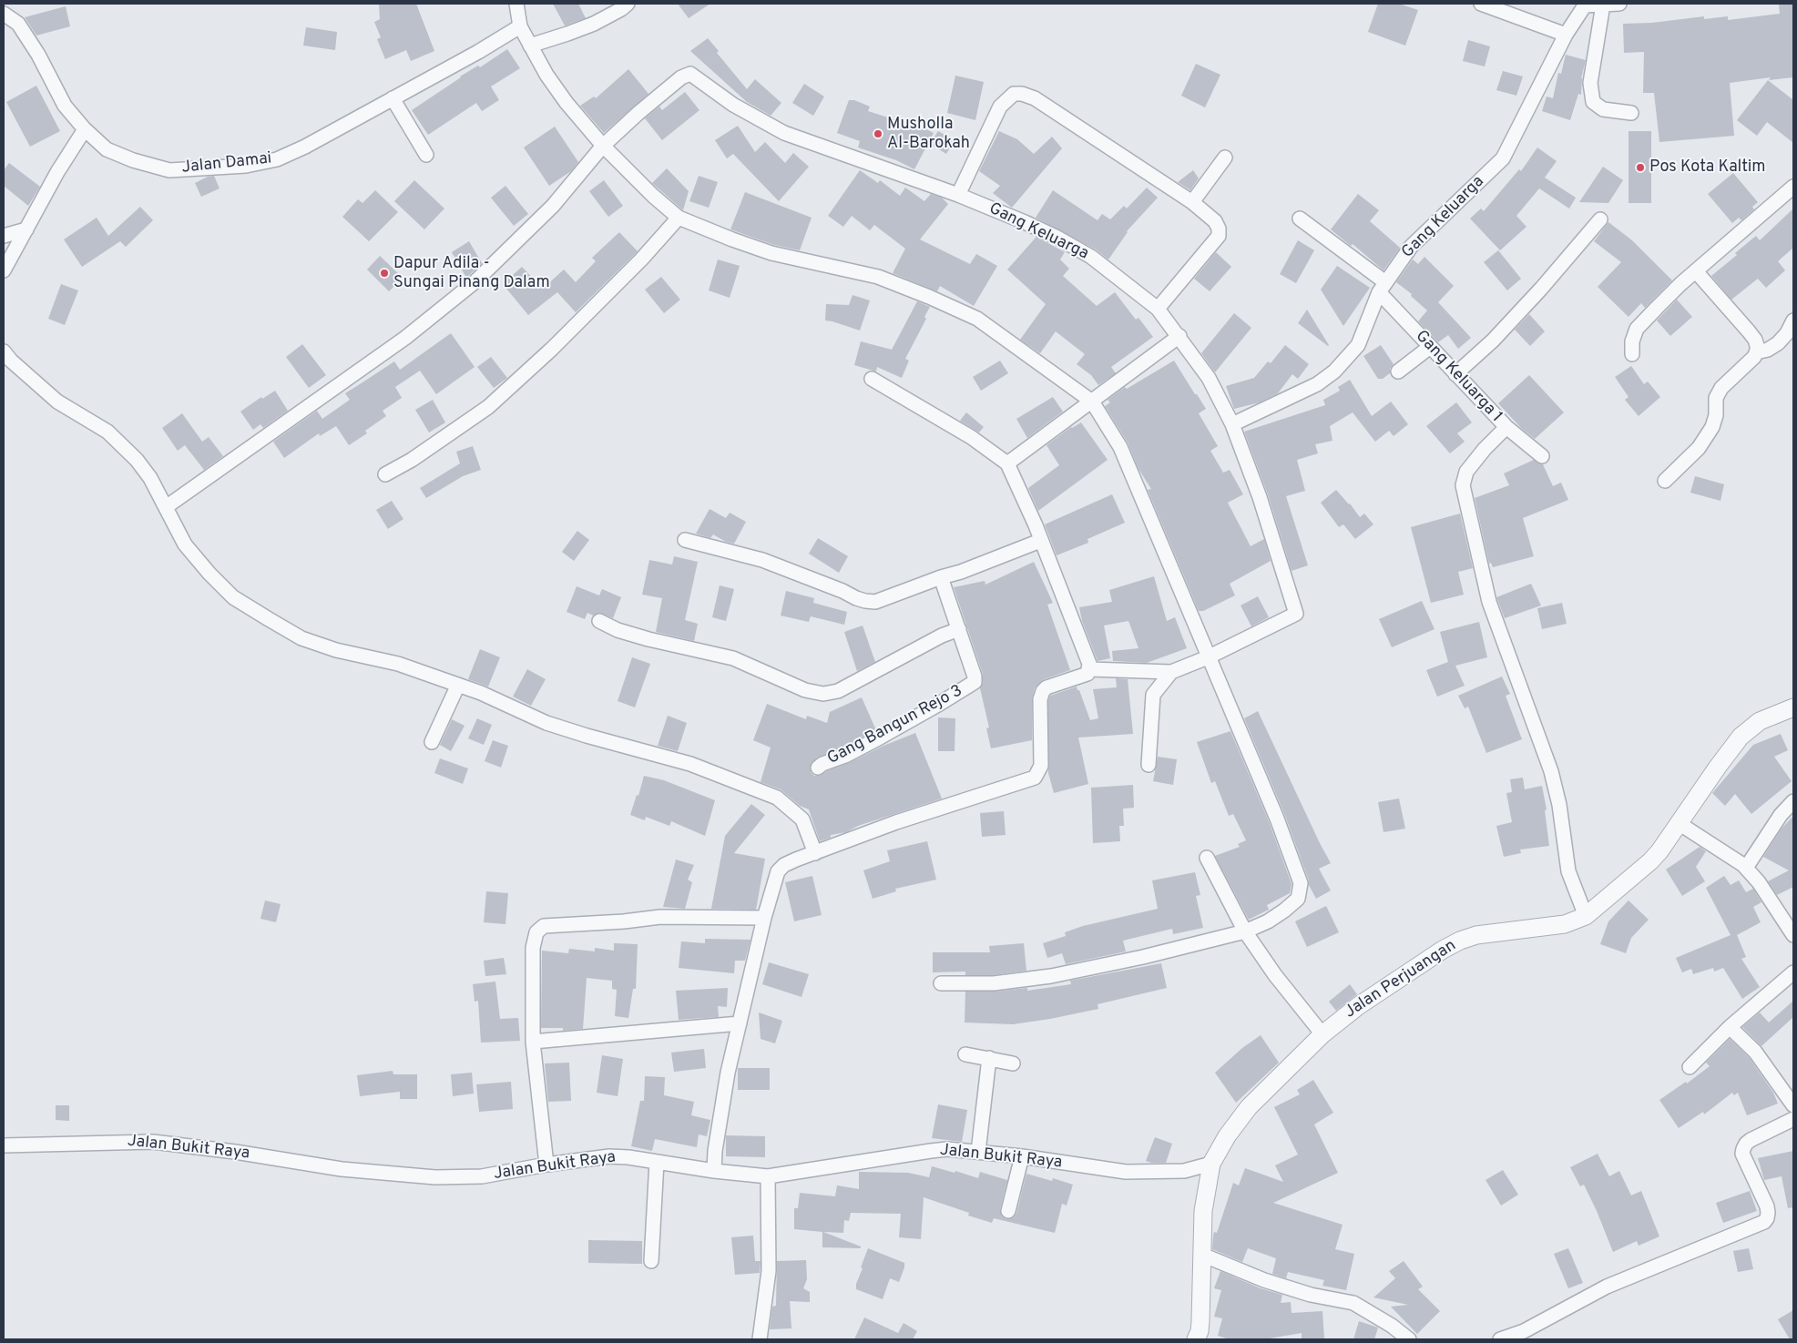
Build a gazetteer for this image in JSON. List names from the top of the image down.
{
  "streets": {
    "street": [
      "Jalan Damai",
      "Gang Keluarga",
      "Gang Keluarga 1",
      "Gang Bangun Rejo 3",
      "Jalan Perjuangan",
      "Jalan Bukit Raya"
    ]
  },
  "crossings": [
    ["Gang Keluarga", "Gang Keluarga 1"],
    ["Jalan Perjuangan", "Jalan Bukit Raya"]
  ],
  "places": ["Musholla Al-Barokah", "Pos Kota Kaltim", "Dapur Adila - Sungai Pinang Dalam"]
}
